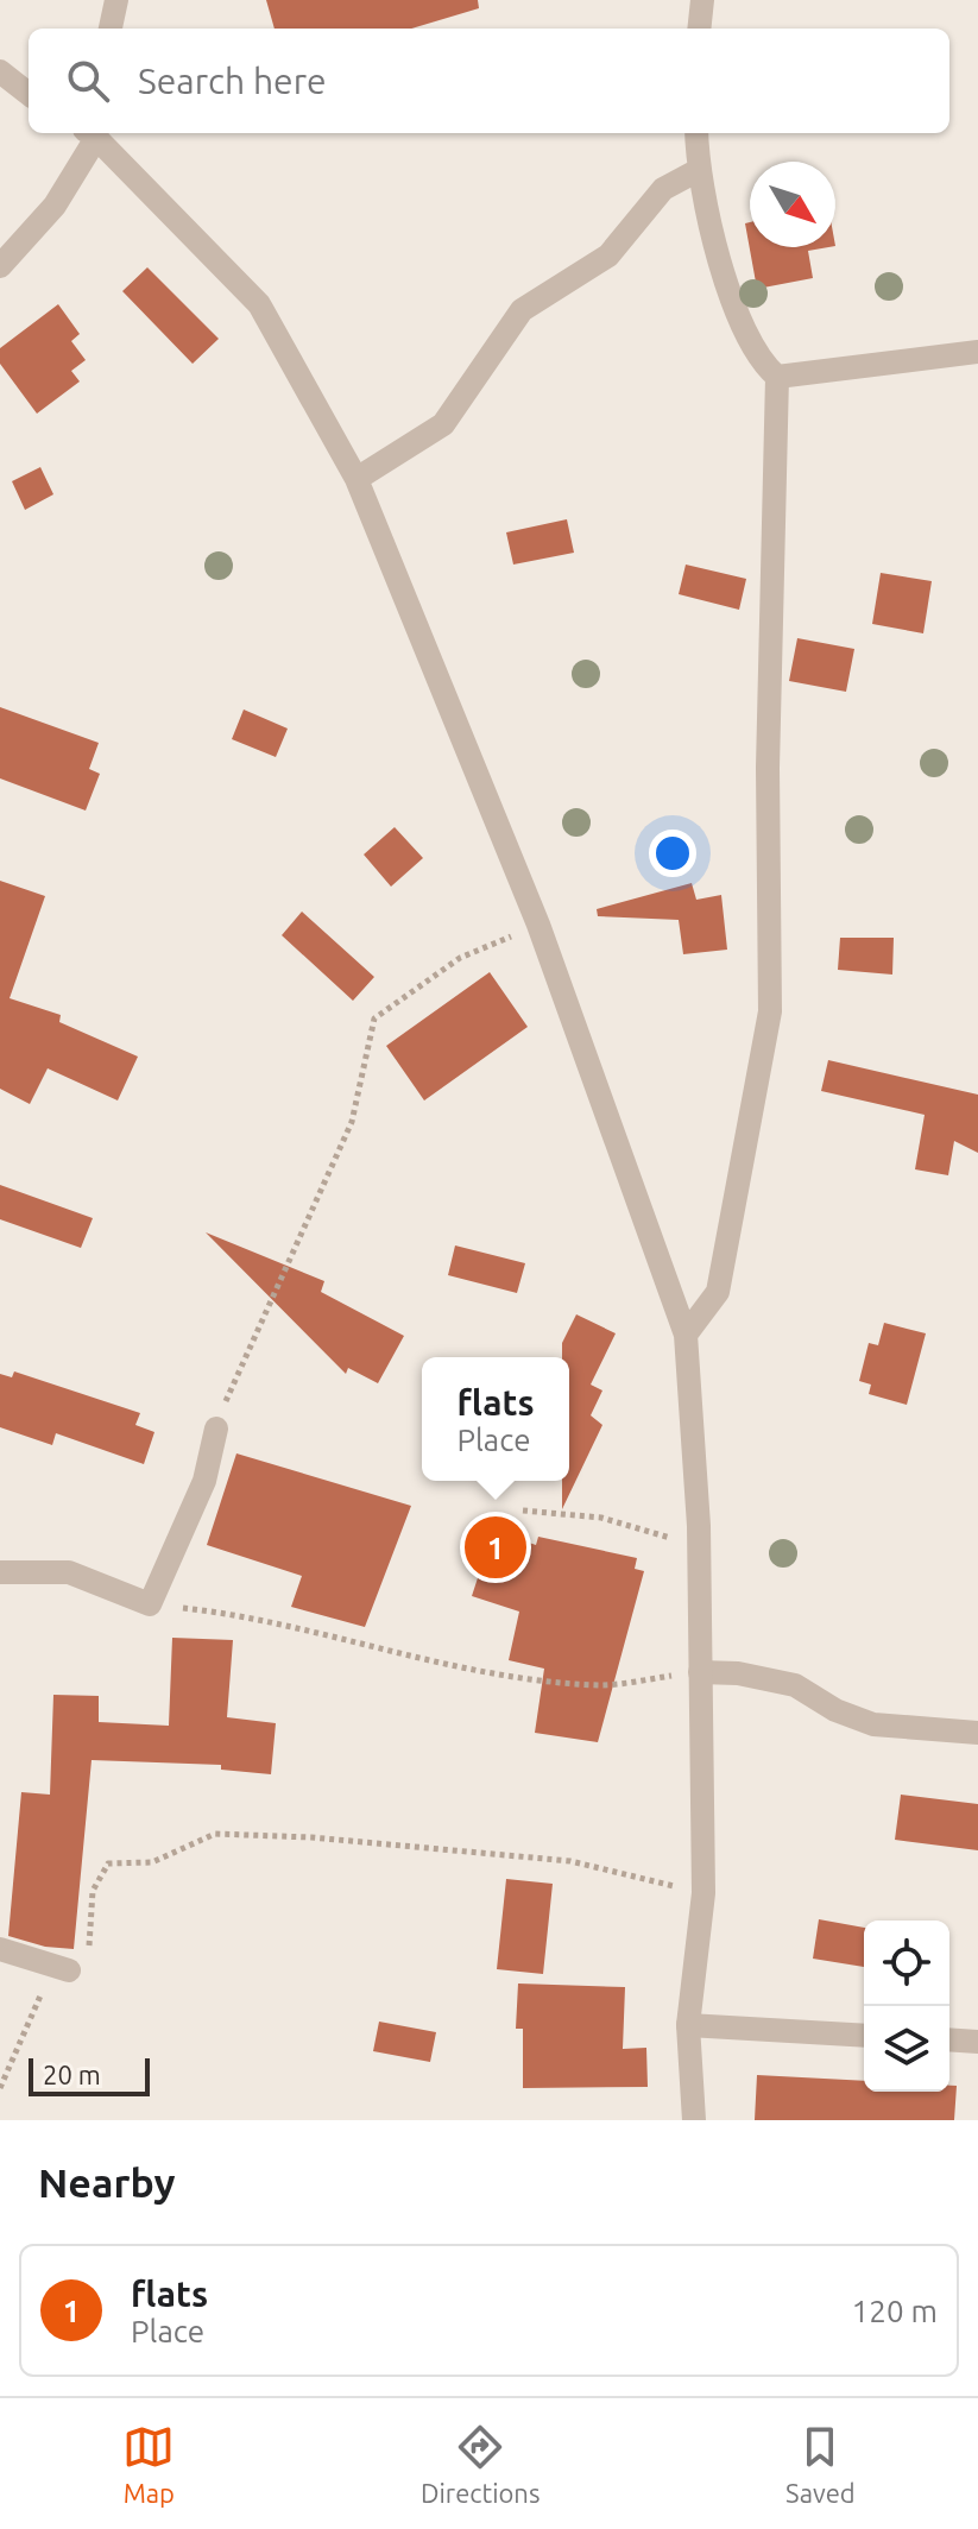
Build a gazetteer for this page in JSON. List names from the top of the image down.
{
  "scale_bar": "20 m",
  "north": "bottom right",
  "page": {
    "search": "Search here",
    "popup": ["flats", "Place"],
    "pins": "1",
    "scale": "20 m",
    "heading": "Nearby",
    "list": [
      {
        "mark": "1",
        "name": "flats",
        "note": "Place",
        "value": "120 m"
      }
    ],
    "nav": ["Map", "Directions", "Saved"]
  }
}
